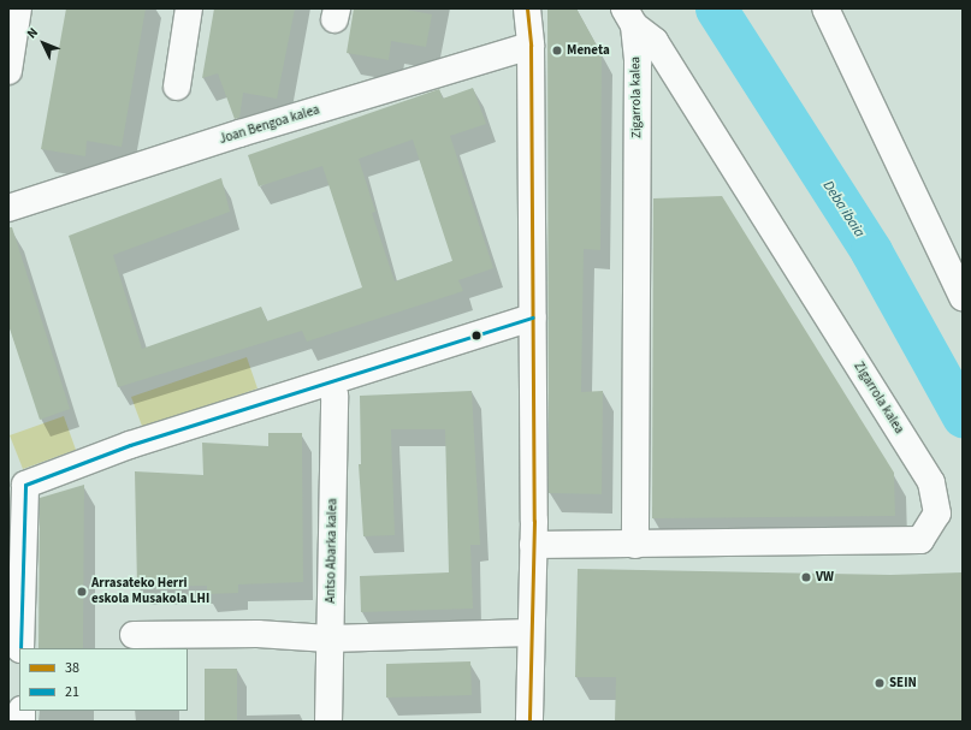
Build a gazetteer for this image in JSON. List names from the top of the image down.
{
  "streets": {
    "street": ["Zigarrola kalea", "Joan Bengoa kalea", "Antso Abarka kalea"]
  },
  "water": ["Deba ibaia"],
  "places": [
    "Meneta",
    "VW",
    "Arrasateko Herri eskola Musakola LHI",
    "SEIN"
  ],
  "lines": ["transit line 38", "transit line 21"],
  "legend": ["38", "21"],
  "north": "top left"
}
